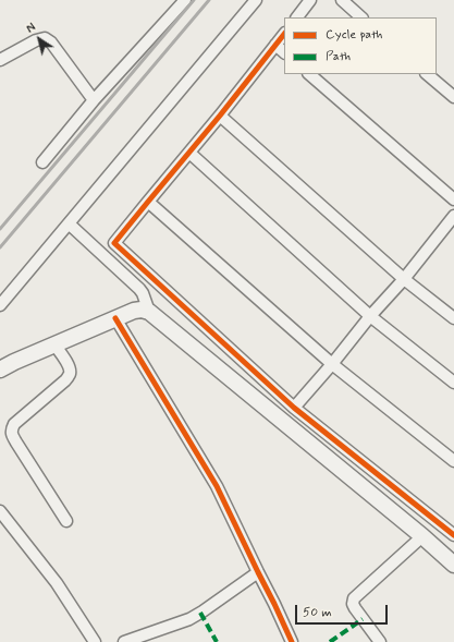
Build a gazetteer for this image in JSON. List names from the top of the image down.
{
  "legend": ["Cycle path", "Path"],
  "scale_bar": "50 m",
  "north": "top left"
}
